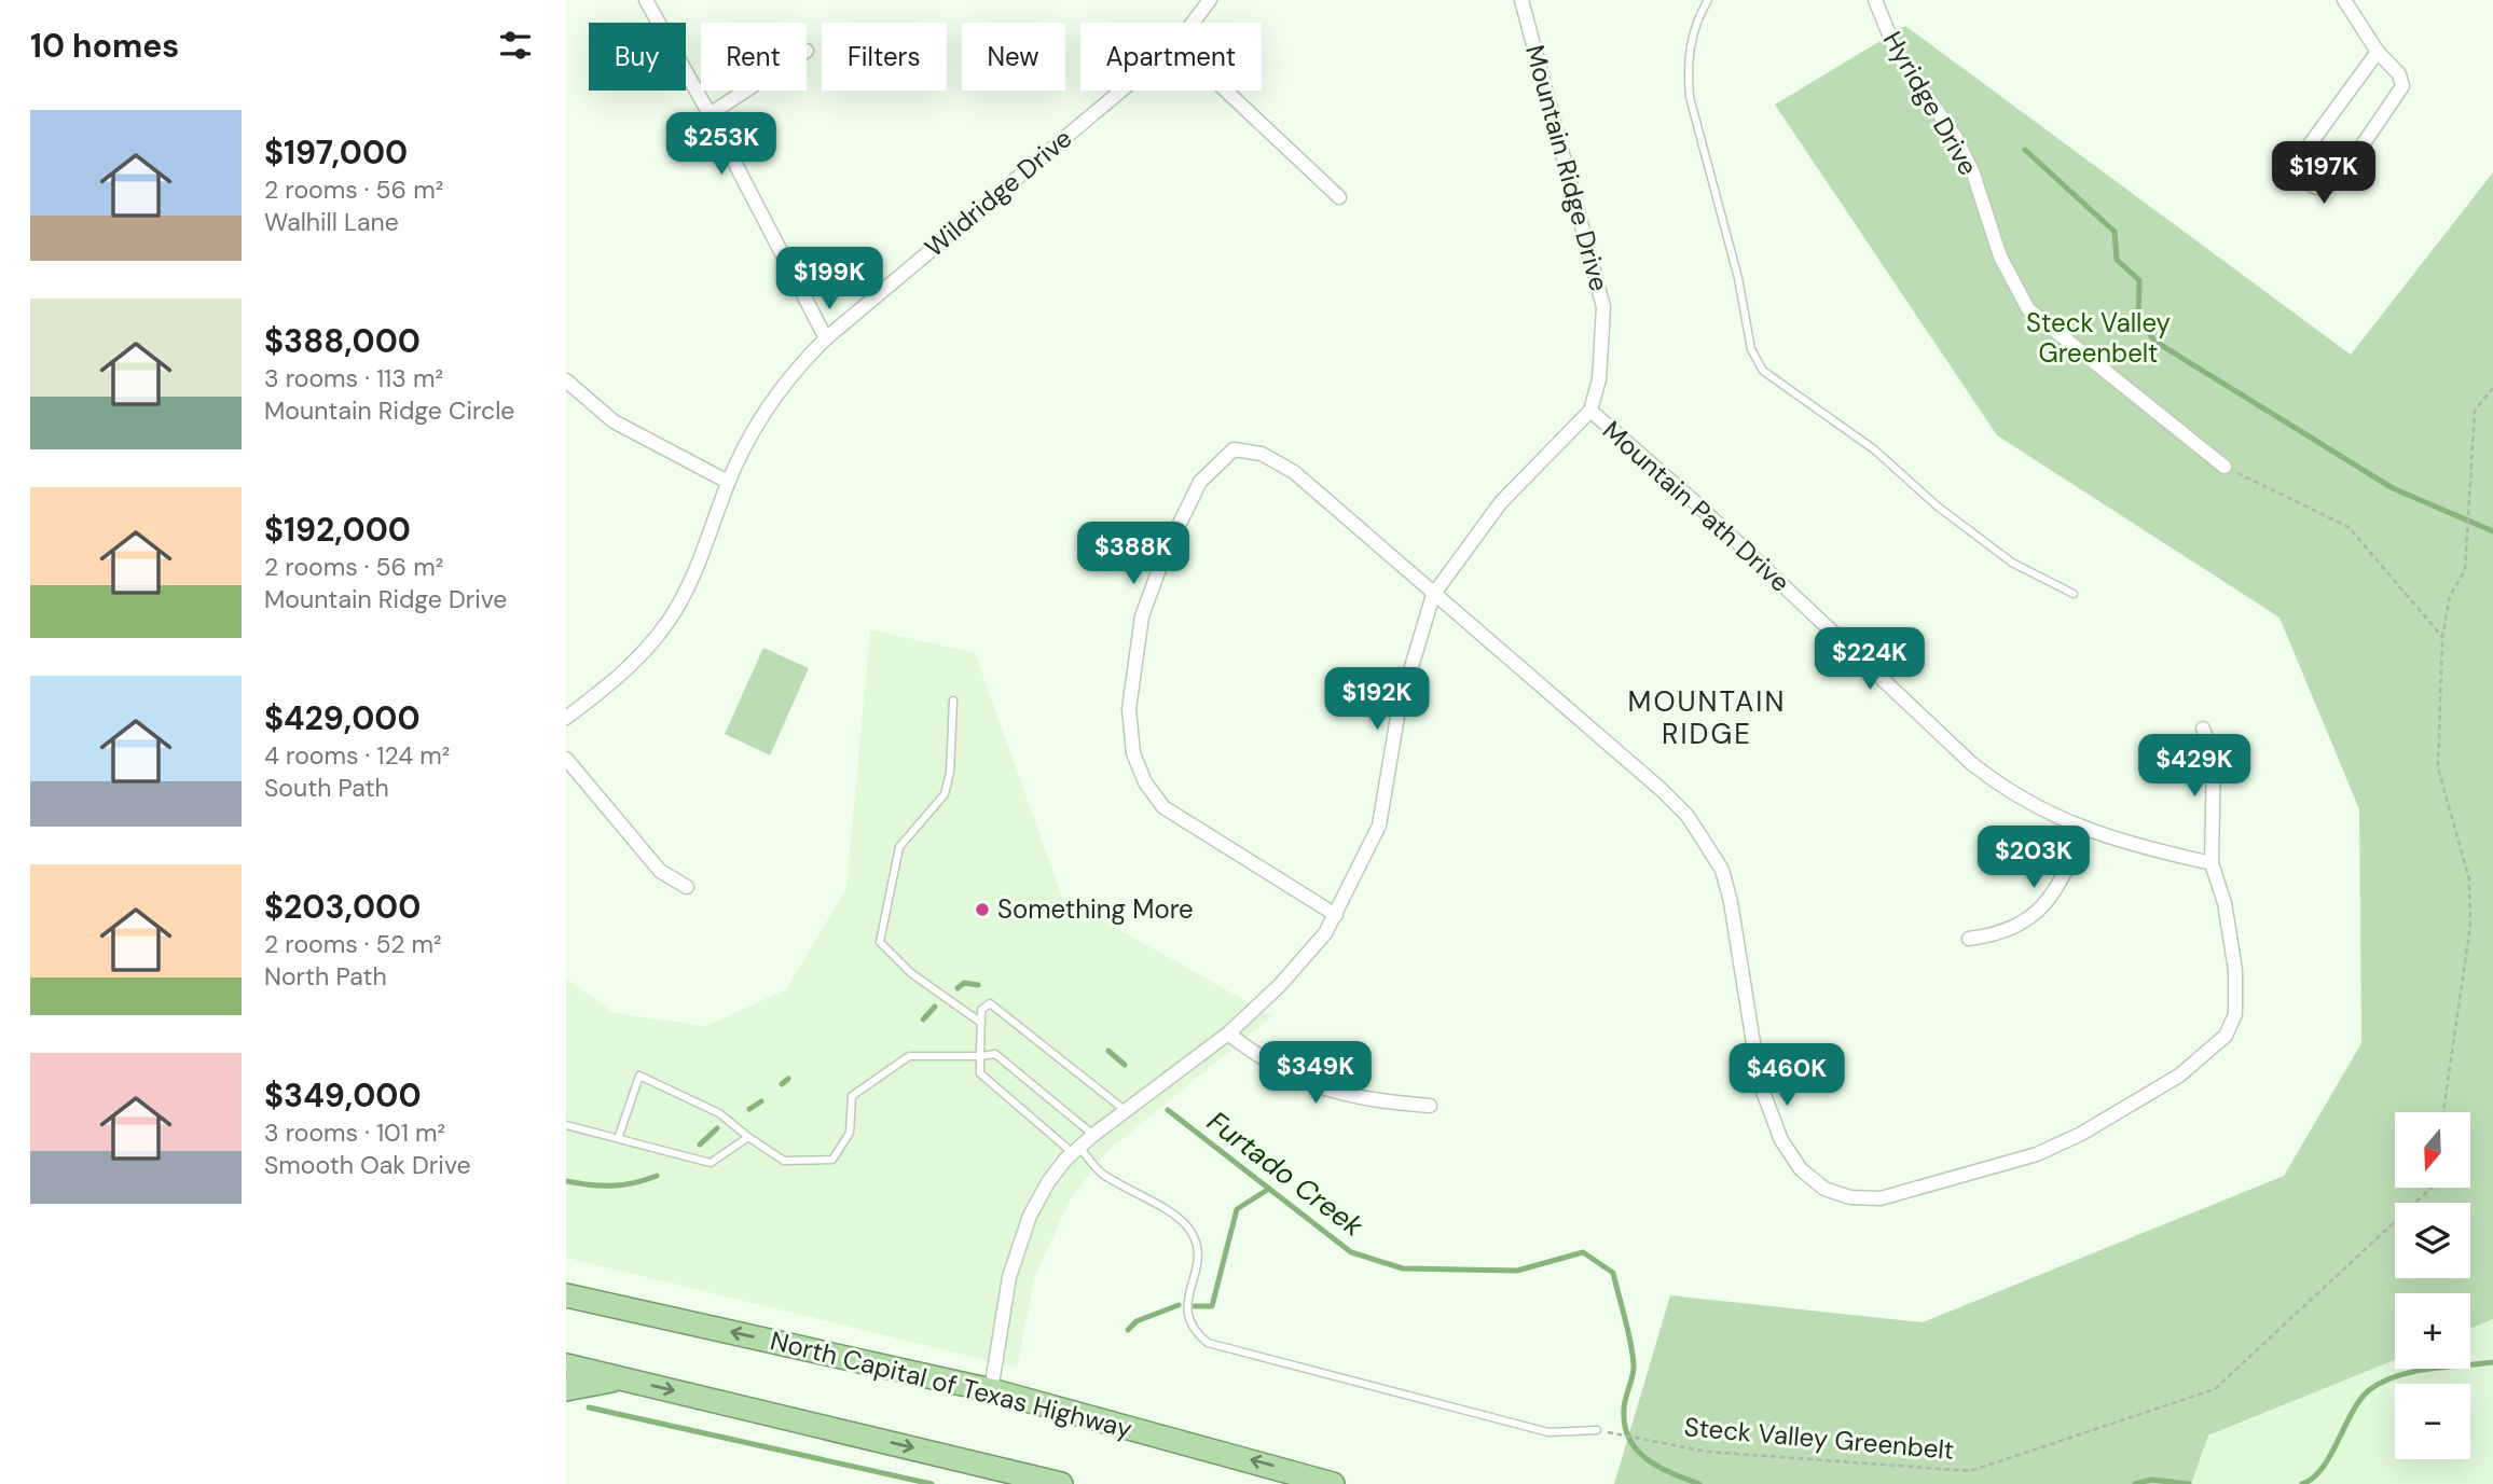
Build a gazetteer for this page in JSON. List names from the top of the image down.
{
  "streets": {
    "highway": ["North Capital of Texas Highway"],
    "street": [
      "Hyridge Drive",
      "Mountain Ridge Drive",
      "Wildridge Drive",
      "Mountain Path Drive"
    ],
    "path": ["Steck Valley Greenbelt"]
  },
  "crossings": [
    ["Mountain Ridge Drive", "Mountain Path Drive"]
  ],
  "districts": ["MOUNTAIN RIDGE"],
  "water": ["Furtado Creek"],
  "parks": ["Steck Valley Greenbelt"],
  "places": ["Something More"],
  "north": "bottom",
  "page": {
    "heading": "10 homes",
    "chip": [
      "Buy",
      "Rent",
      "Filters",
      "New",
      "Apartment"
    ],
    "list": [
      {
        "name": "$197,000",
        "note": "2 rooms · 56 m² · Walhill Lane"
      },
      {
        "name": "$388,000",
        "note": "3 rooms · 113 m² · Mountain Ridge Circle"
      },
      {
        "name": "$192,000",
        "note": "2 rooms · 56 m² · Mountain Ridge Drive"
      },
      {
        "name": "$429,000",
        "note": "4 rooms · 124 m² · South Path"
      },
      {
        "name": "$203,000",
        "note": "2 rooms · 52 m² · North Path"
      },
      {
        "name": "$349,000",
        "note": "3 rooms · 101 m² · Smooth Oak Drive"
      }
    ],
    "price": [
      "$253K",
      "$197K",
      "$199K",
      "$388K",
      "$224K",
      "$192K",
      "$429K",
      "$203K",
      "$349K",
      "$460K"
    ],
    "map_buttons": ["+", "−"]
  }
}
